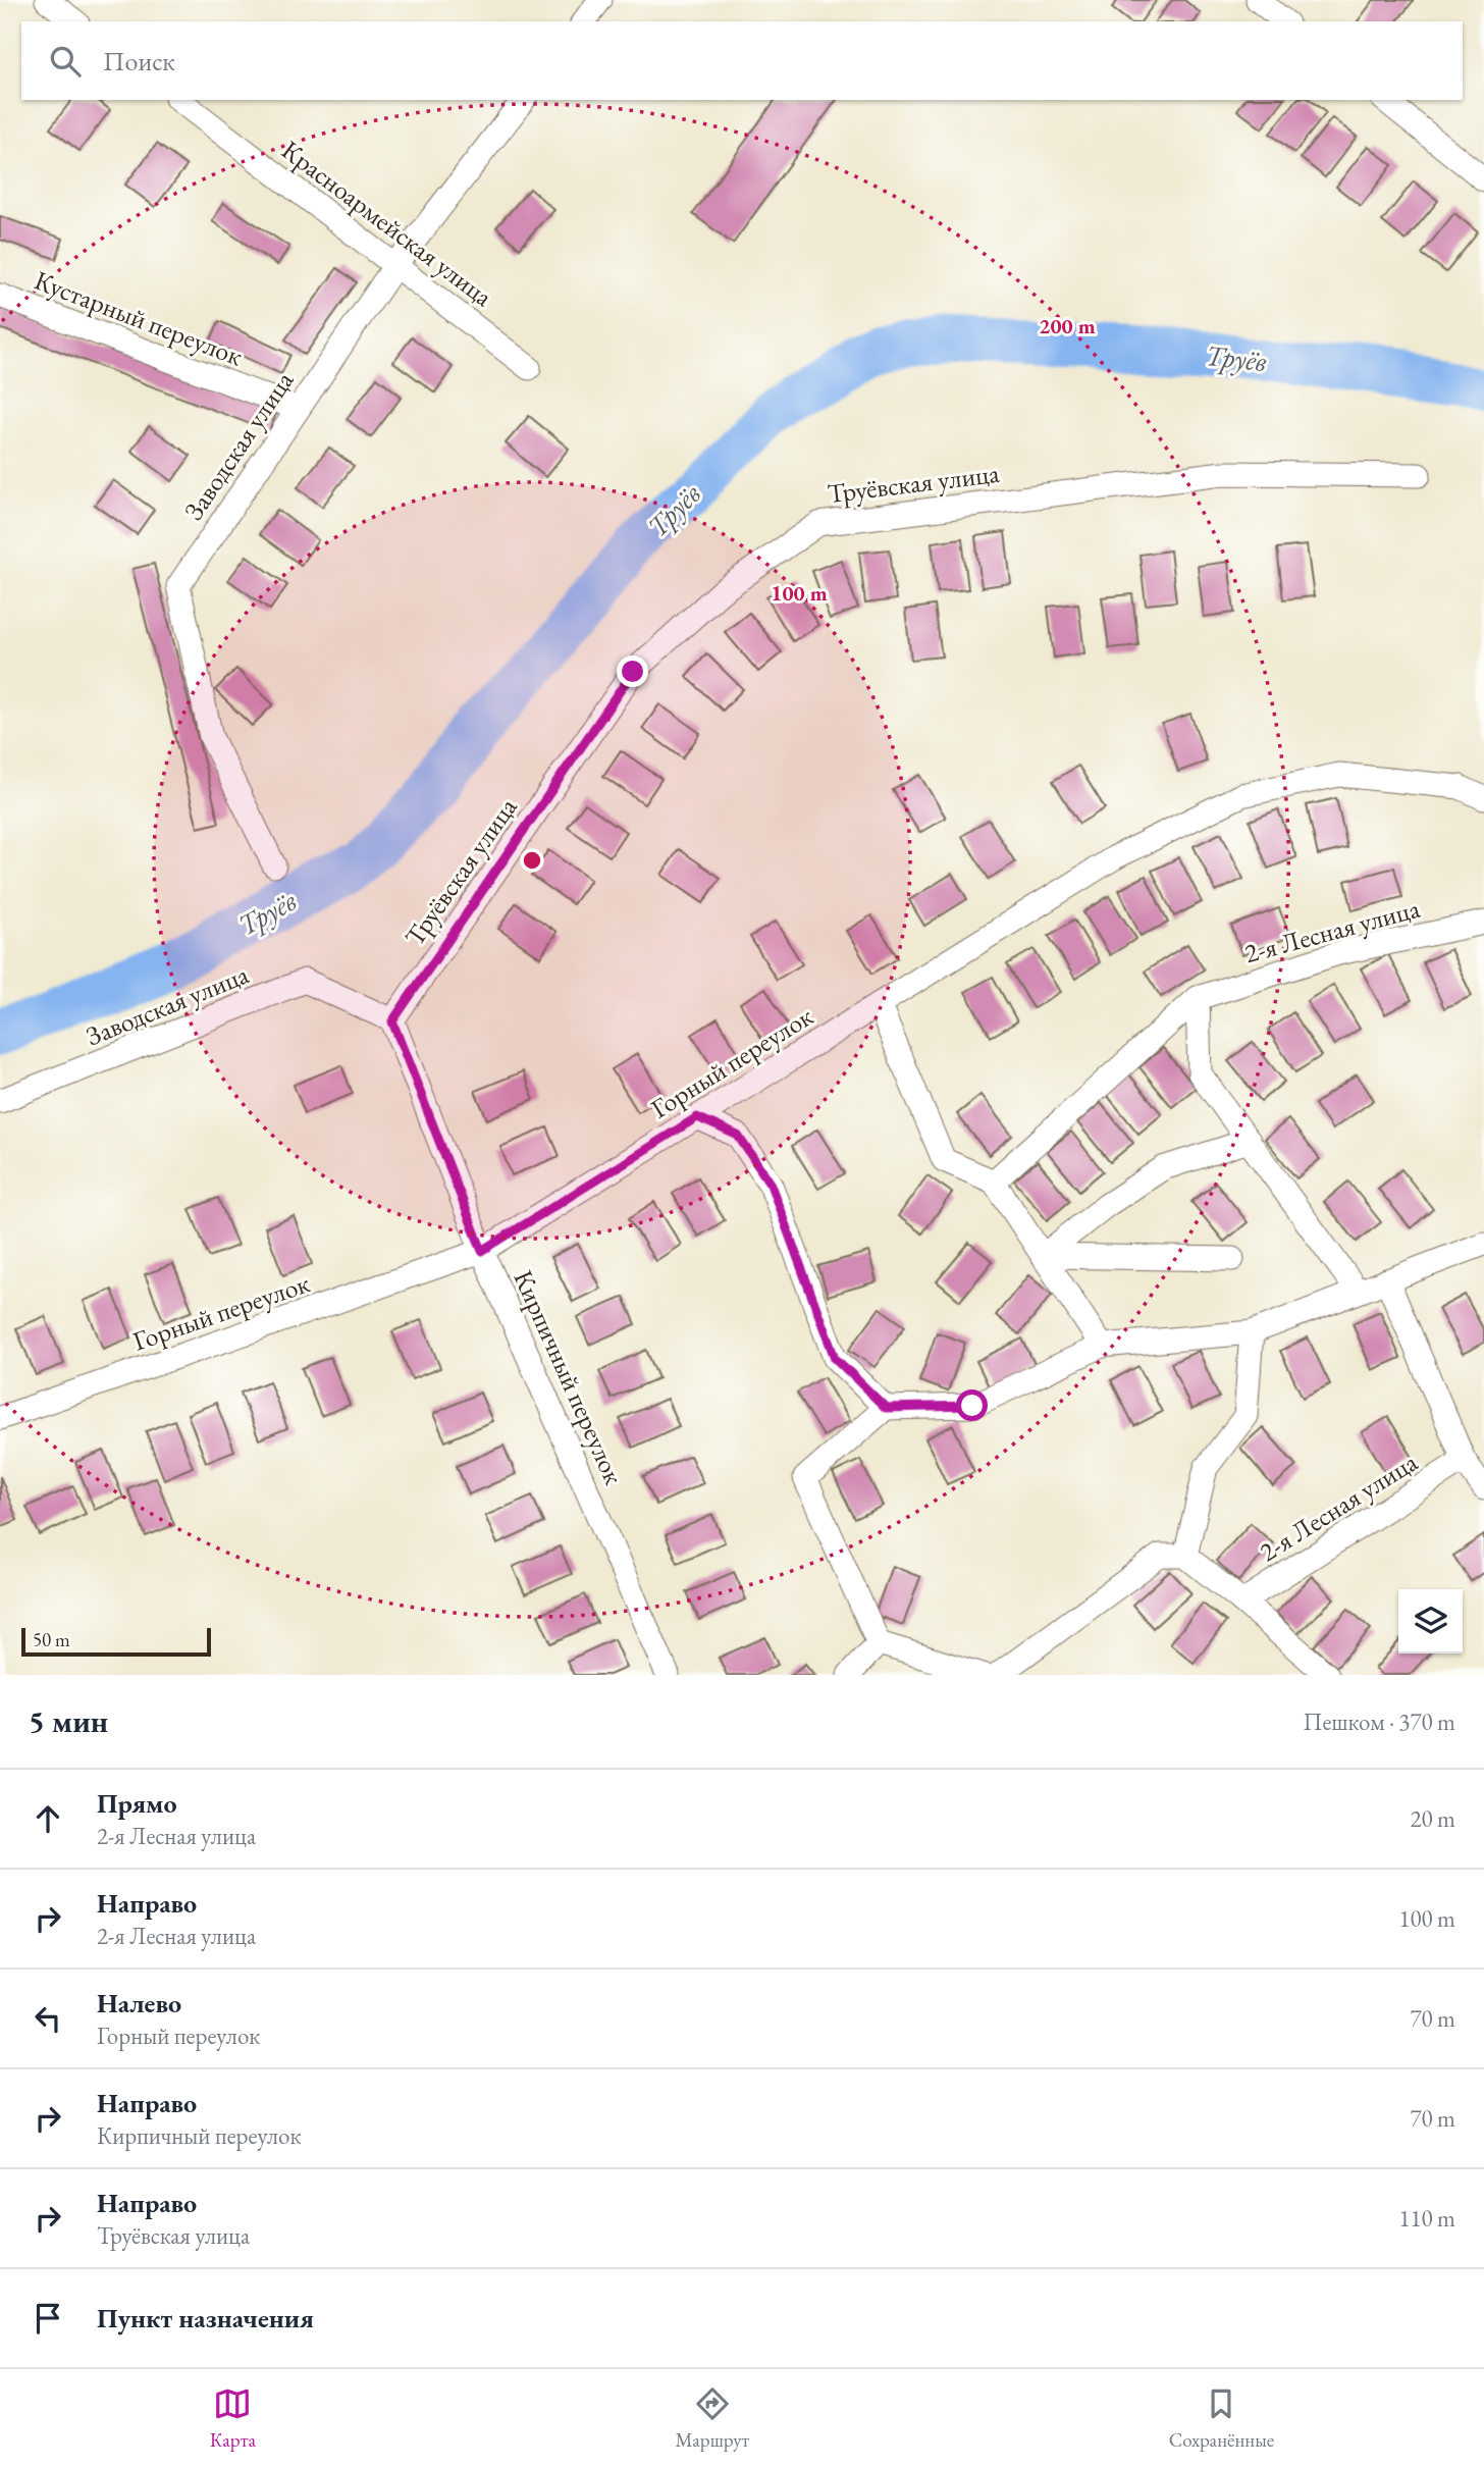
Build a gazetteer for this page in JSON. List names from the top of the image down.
{
  "streets": {
    "street": [
      "Красноармейская улица",
      "Кустарный переулок",
      "Заводская улица",
      "Труёвская улица",
      "2-я Лесная улица",
      "Горный переулок",
      "Кирпичный переулок"
    ]
  },
  "crossings": [
    ["Красноармейская улица", "Заводская улица"],
    ["Кустарный переулок", "Заводская улица"],
    ["Заводская улица", "Труёвская улица"],
    ["Заводская улица", "Кирпичный переулок"],
    ["Труёвская улица", "Кирпичный переулок"],
    ["Горный переулок", "Кирпичный переулок"]
  ],
  "water": ["Труёв"],
  "scale_bar": "50 m",
  "page": {
    "search": "Поиск",
    "scale": "50 m",
    "heading": ["5 мин", "Пешком · 370 m"],
    "list": [
      ["Прямо", "2-я Лесная улица", "20 m"],
      ["Направо", "2-я Лесная улица", "100 m"],
      ["Налево", "Горный переулок", "70 m"],
      ["Направо", "Кирпичный переулок", "70 m"],
      ["Направо", "Труёвская улица", "110 m"],
      "Пункт назначения"
    ],
    "nav": ["Карта", "Маршрут", "Сохранённые"]
  },
  "rings": ["200 m", "100 m"]
}
